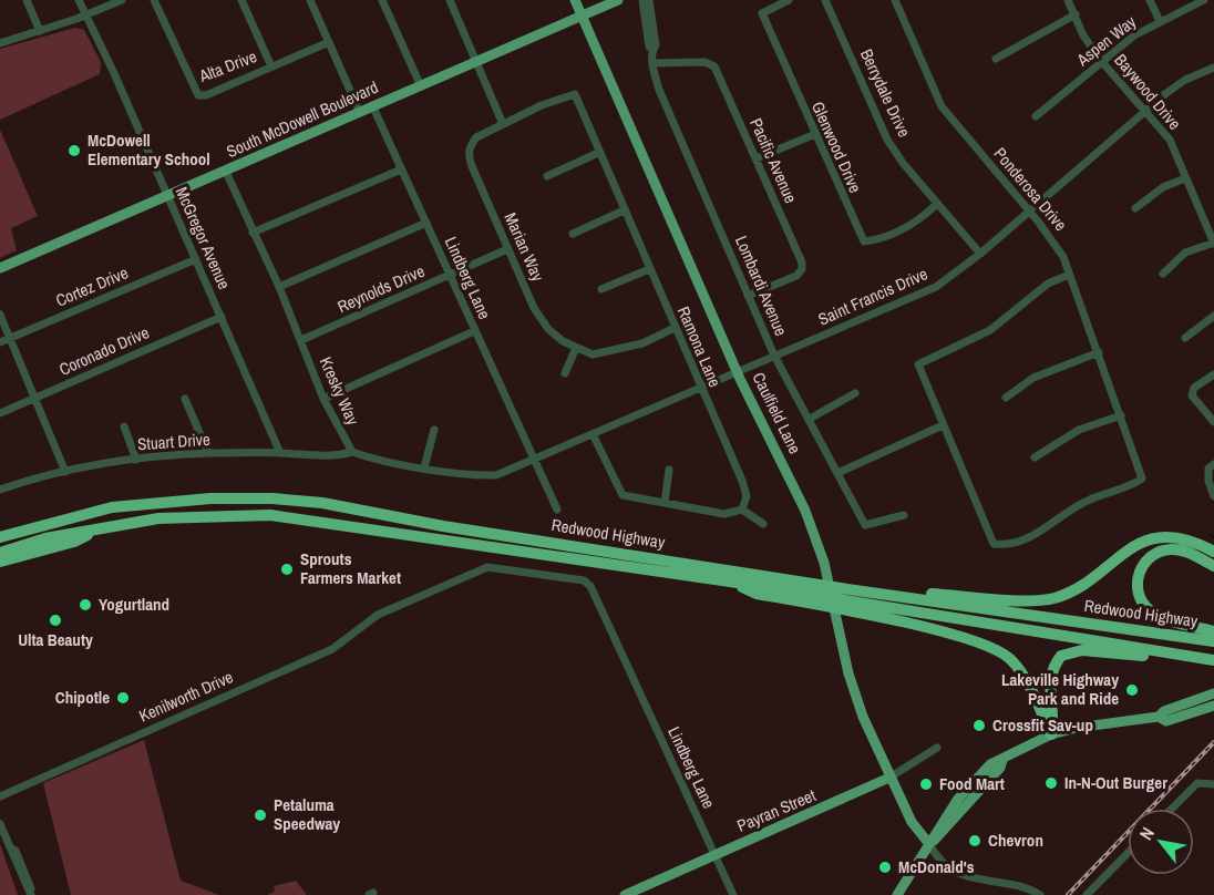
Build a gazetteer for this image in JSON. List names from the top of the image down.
{
  "streets": {
    "highway": ["Redwood Highway"],
    "main road": ["South McDowell Boulevard", "Caulfield Lane", "Payran Street"],
    "street": [
      "Aspen Way",
      "Alta Drive",
      "Baywood Drive",
      "Berrydale Drive",
      "Glenwood Drive",
      "Pacific Avenue",
      "Ponderosa Drive",
      "McGregor Avenue",
      "Marian Way",
      "Lindberg Lane",
      "Lombardi Avenue",
      "Cortez Drive",
      "Reynolds Drive",
      "Saint Francis Drive",
      "Ramona Lane",
      "Coronado Drive",
      "Kresky Way",
      "Stuart Drive",
      "Kenilworth Drive"
    ]
  },
  "crossings": [
    ["Aspen Way", "Baywood Drive"],
    ["Baywood Drive", "Saint Francis Drive"],
    ["Berrydale Drive", "Glenwood Drive"],
    ["Berrydale Drive", "Saint Francis Drive"],
    ["South McDowell Boulevard", "McGregor Avenue"],
    ["South McDowell Boulevard", "Lindberg Lane"],
    ["South McDowell Boulevard", "Kresky Way"],
    ["South McDowell Boulevard", "Caulfield Lane"],
    ["Pacific Avenue", "Lombardi Avenue"],
    ["Ponderosa Drive", "Saint Francis Drive"],
    ["McGregor Avenue", "Cortez Drive"],
    ["McGregor Avenue", "Coronado Drive"],
    ["McGregor Avenue", "Stuart Drive"],
    ["Marian Way", "Reynolds Drive"],
    ["Marian Way", "Ramona Lane"],
    ["Lindberg Lane", "Reynolds Drive"],
    ["Lindberg Lane", "Saint Francis Drive"],
    ["Lindberg Lane", "Kresky Way"],
    ["Lindberg Lane", "Kenilworth Drive"],
    ["Lindberg Lane", "Payran Street"],
    ["Lombardi Avenue", "Saint Francis Drive"],
    ["Reynolds Drive", "Kresky Way"],
    ["Saint Francis Drive", "Ramona Lane"],
    ["Saint Francis Drive", "Kresky Way"],
    ["Saint Francis Drive", "Caulfield Lane"],
    ["Kresky Way", "Stuart Drive"],
    ["Caulfield Lane", "Payran Street"]
  ],
  "places": [
    "McDowell Elementary School",
    "Sprouts Farmers Market",
    "Yogurtland",
    "Ulta Beauty",
    "Lakeville Highway Park and Ride",
    "Chipotle",
    "Crossfit Sav-up",
    "In-N-Out Burger",
    "Food Mart",
    "Petaluma Speedway",
    "Chevron",
    "McDonald's"
  ],
  "north": "top left"
}
